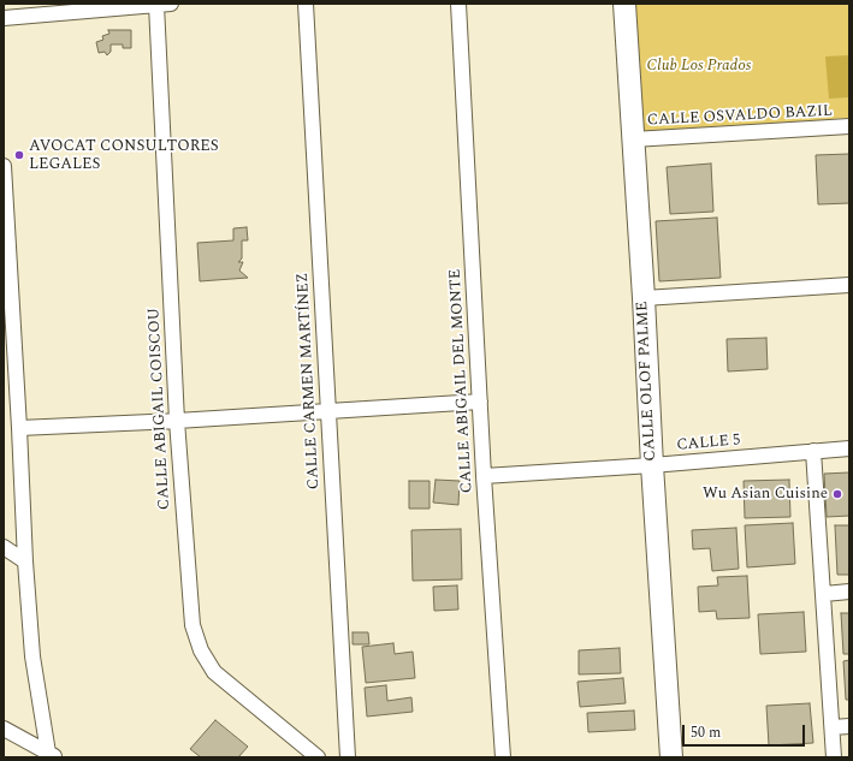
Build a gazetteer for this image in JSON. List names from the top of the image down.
{
  "streets": {
    "street": [
      "CALLE OSVALDO BAZIL",
      "CALLE CARMEN MARTÍNEZ",
      "CALLE ABIGAIL DEL MONTE",
      "CALLE OLOF PALME",
      "CALLE ABIGAIL COISCOU",
      "CALLE 5"
    ]
  },
  "crossings": [
    ["CALLE OSVALDO BAZIL", "CALLE OLOF PALME"],
    ["CALLE ABIGAIL DEL MONTE", "CALLE 5"],
    ["CALLE OLOF PALME", "CALLE 5"]
  ],
  "parks": ["Club Los Prados"],
  "places": ["AVOCAT CONSULTORES LEGALES", "Wu Asian Cuisine"],
  "scale_bar": "50 m"
}
